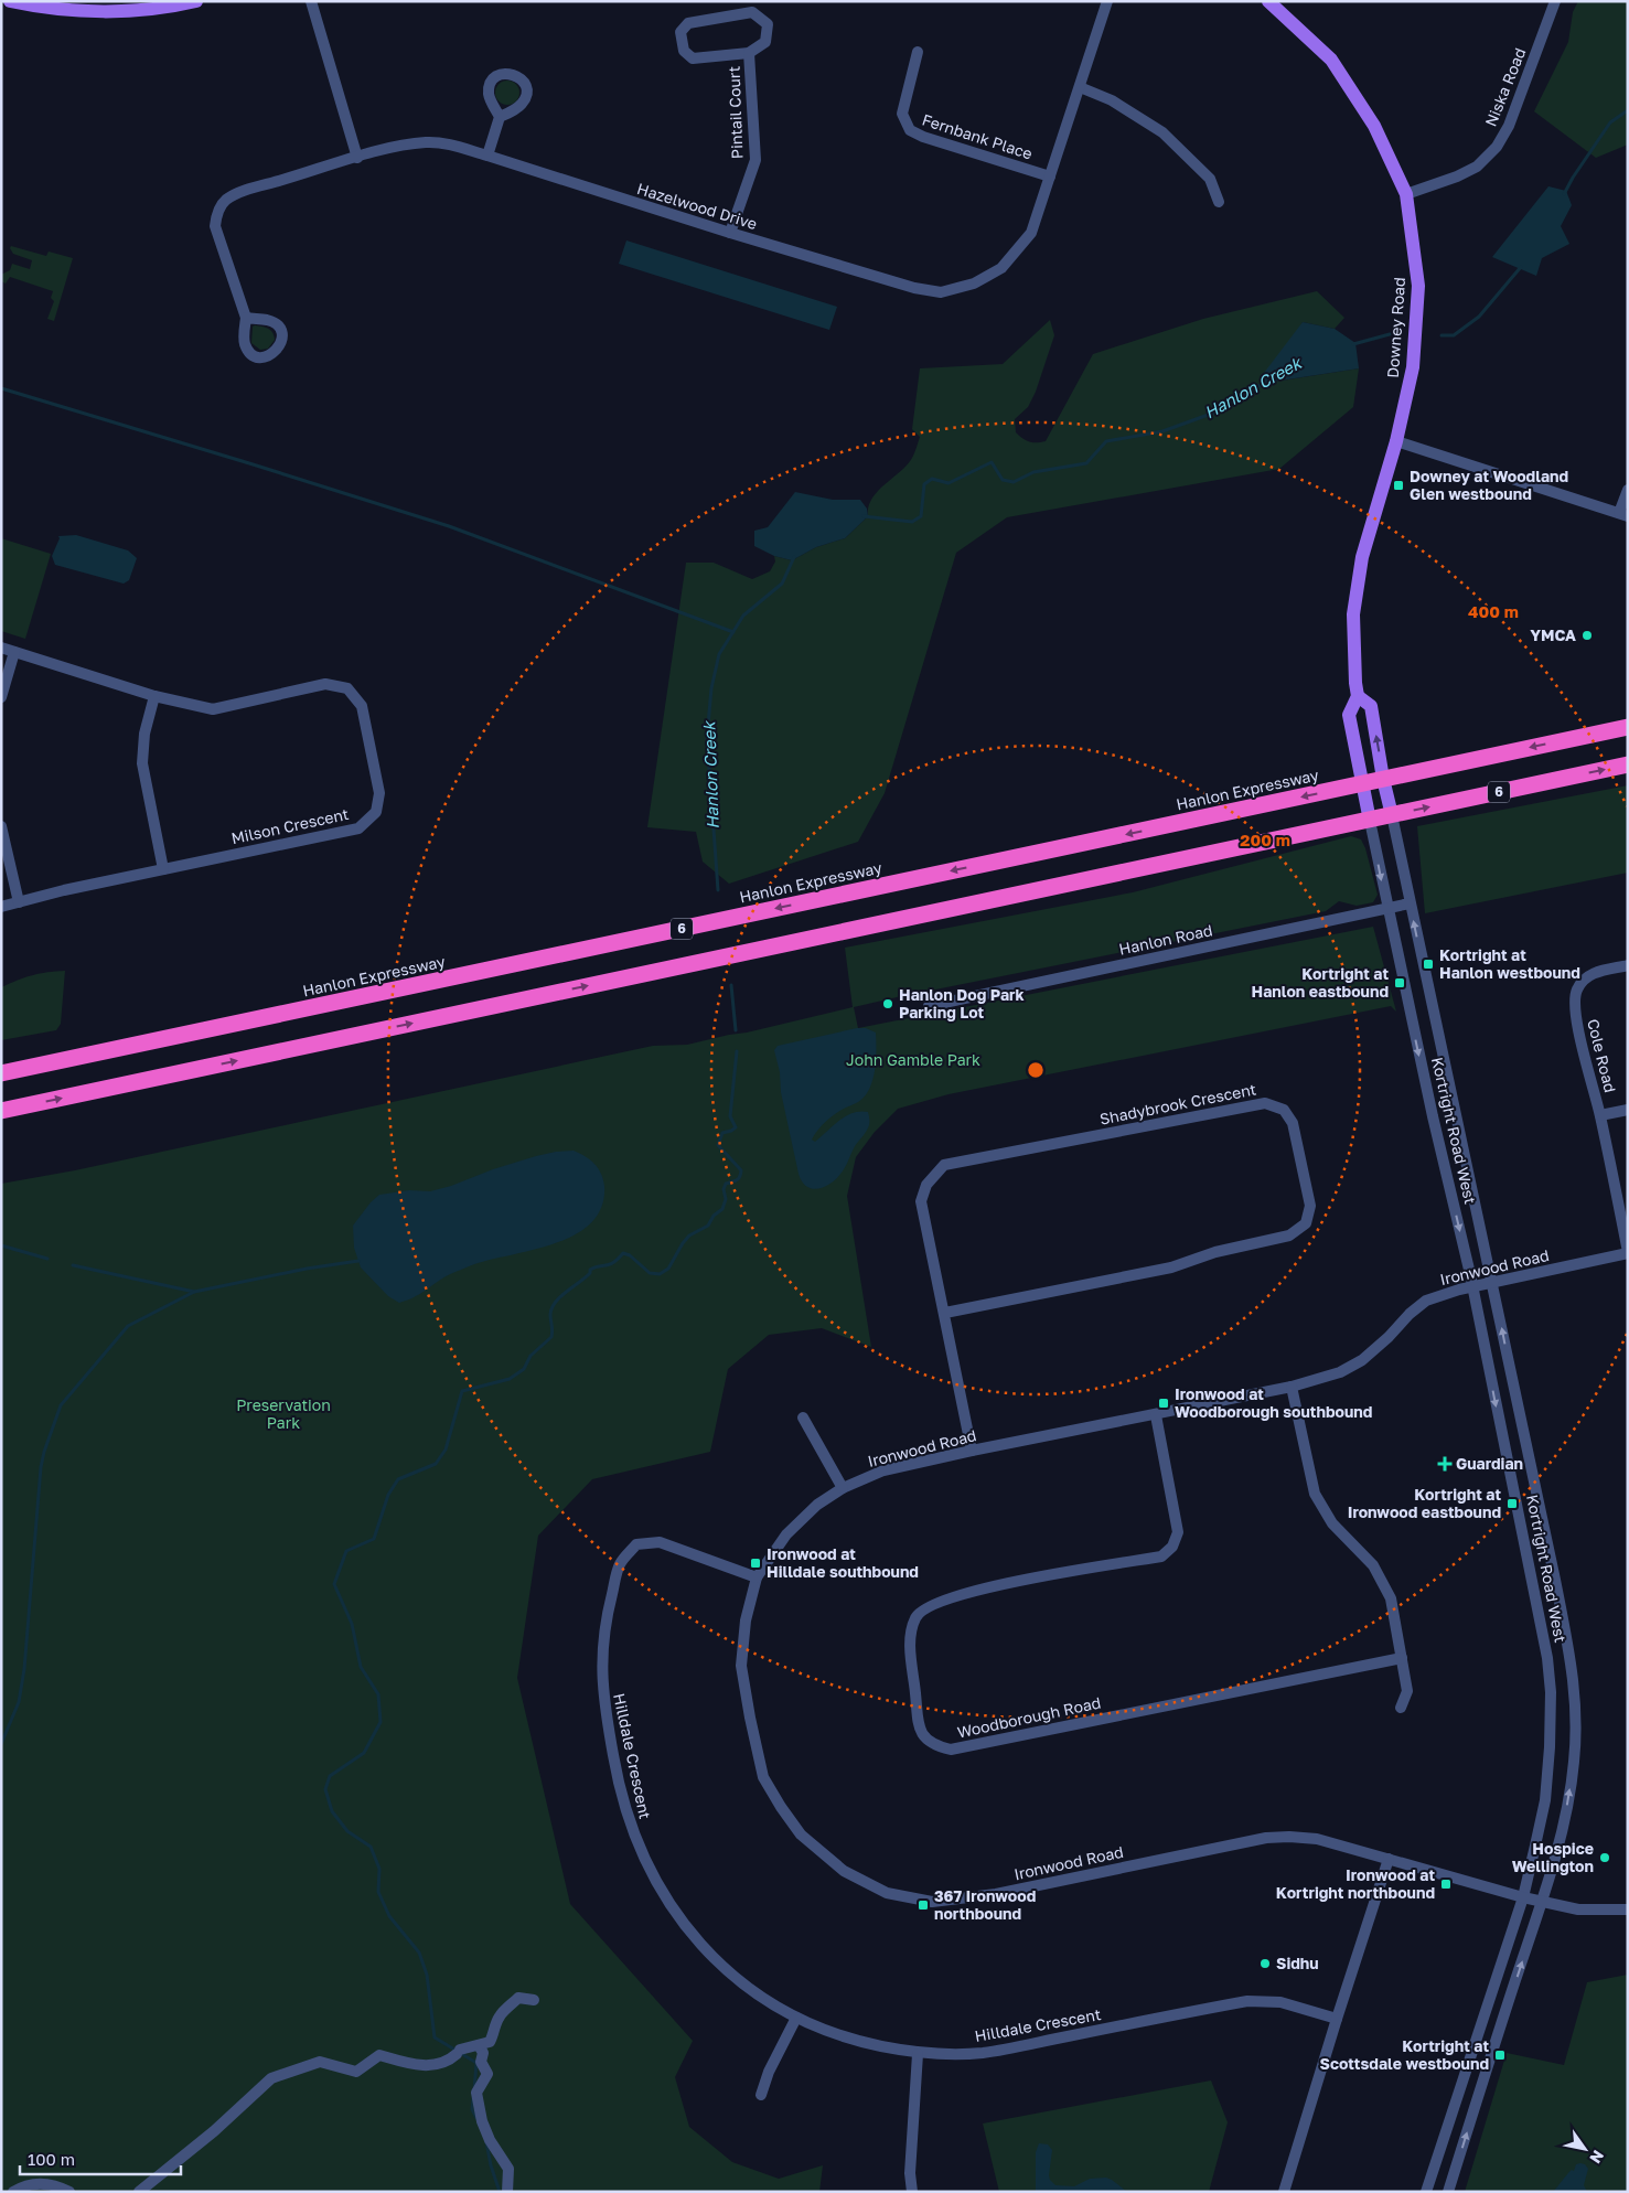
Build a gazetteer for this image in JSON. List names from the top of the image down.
{
  "streets": {
    "highway": ["Hanlon Expressway", "6"],
    "main road": ["Downey Road", "Kortright Road West"],
    "street": [
      "Niska Road",
      "Pintail Court",
      "Fernbank Place",
      "Hazelwood Drive",
      "Milson Crescent",
      "Hanlon Road",
      "Cole Road",
      "Shadybrook Crescent",
      "Ironwood Road",
      "Woodborough Road",
      "Hilldale Crescent"
    ]
  },
  "crossings": [
    ["Niska Road", "Downey Road"],
    ["Pintail Court", "Hazelwood Drive"],
    ["Fernbank Place", "Hazelwood Drive"],
    ["Downey Road", "Hanlon Expressway"],
    ["Downey Road", "Kortright Road West"],
    ["Hanlon Expressway", "Kortright Road West"],
    ["6", "Kortright Road West"],
    ["Hanlon Road", "Kortright Road West"],
    ["Cole Road", "Ironwood Road"],
    ["Shadybrook Crescent", "Ironwood Road"],
    ["Kortright Road West", "Ironwood Road"],
    ["Ironwood Road", "Woodborough Road"],
    ["Ironwood Road", "Hilldale Crescent"]
  ],
  "water": ["Hanlon Creek"],
  "parks": ["John Gamble Park", "Preservation Park"],
  "places": {
    "transit": [
      "Downey at Woodland Glen westbound",
      "Kortright at Hanlon westbound",
      "Kortright at Hanlon eastbound",
      "Ironwood at Woodborough southbound",
      "Kortright at Ironwood eastbound",
      "Ironwood at Hilldale southbound",
      "Ironwood at Kortright northbound",
      "367 Ironwood northbound",
      "Kortright at Scottsdale westbound"
    ],
    "other": [
      "YMCA",
      "Hanlon Dog Park Parking Lot",
      "Hospice Wellington",
      "Sidhu"
    ],
    "health": ["Guardian"]
  },
  "scale_bar": "100 m",
  "north": "bottom right",
  "rings": ["400 m", "200 m"]
}
